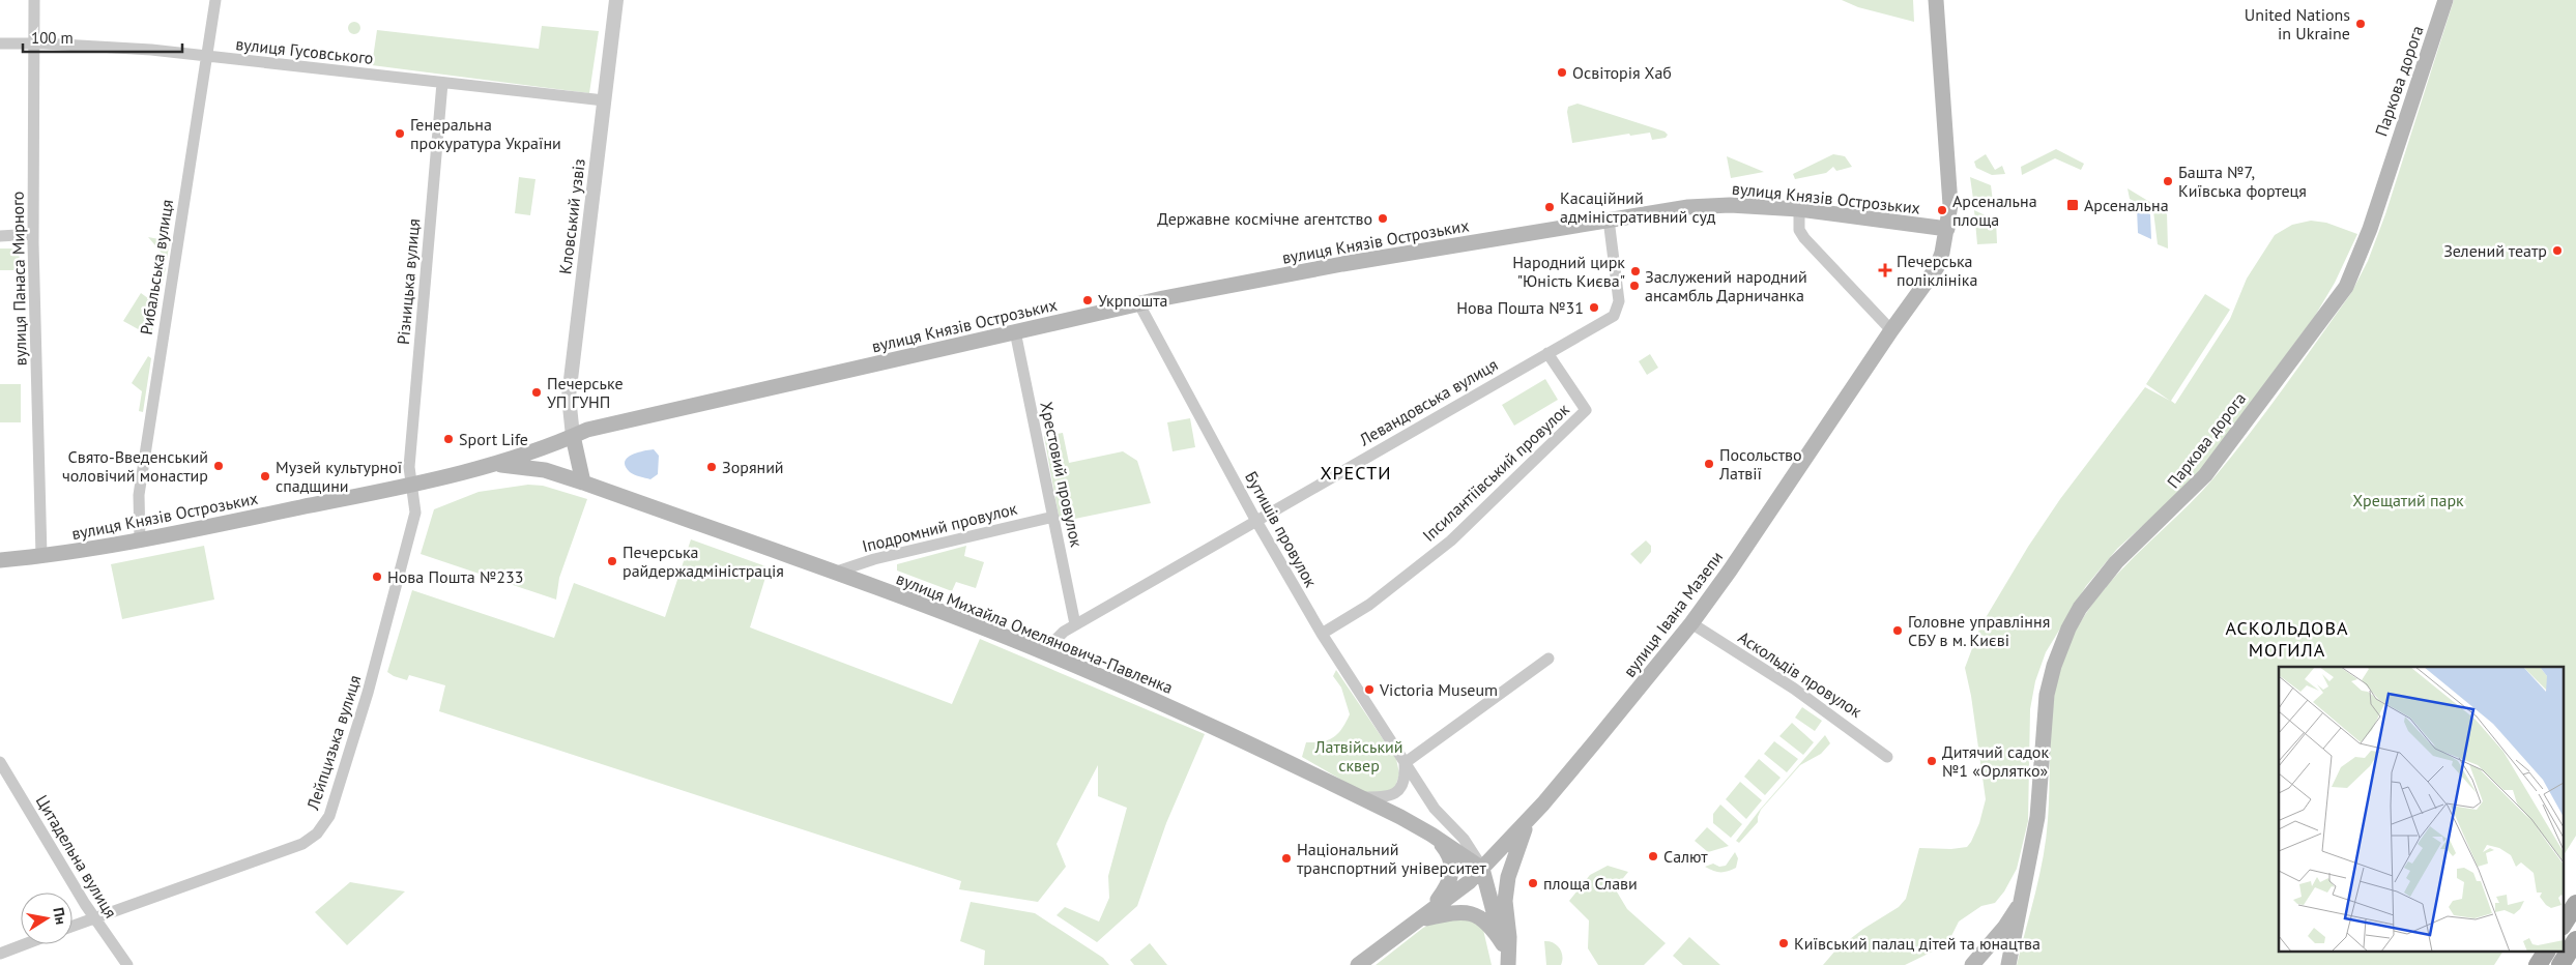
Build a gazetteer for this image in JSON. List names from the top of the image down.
{
  "streets": {
    "main road": [
      "Паркова дорога",
      "вулиця Князів Острозьких",
      "вулиця Івана Мазепи",
      "вулиця Михайла Омеляновича-Павленка"
    ],
    "street": [
      "вулиця Гусовського",
      "Кловський узвіз",
      "Рибальська вулиця",
      "вулиця Панаса Мирного",
      "Різницька вулиця",
      "Левандовська вулиця",
      "Іпсилантіївський провулок",
      "Хрестовий провулок",
      "Іподромний провулок",
      "Бутишів провулок",
      "Аскольдів провулок",
      "Лейпцизька вулиця",
      "Цитадельна вулиця"
    ]
  },
  "crossings": [
    ["вулиця Гусовського", "Кловський узвіз"],
    ["вулиця Гусовського", "Рибальська вулиця"],
    ["вулиця Гусовського", "вулиця Панаса Мирного"],
    ["вулиця Гусовського", "Різницька вулиця"],
    ["вулиця Князів Острозьких", "Кловський узвіз"],
    ["вулиця Князів Острозьких", "Рибальська вулиця"],
    ["вулиця Князів Острозьких", "вулиця Панаса Мирного"],
    ["вулиця Князів Острозьких", "Різницька вулиця"],
    ["вулиця Князів Острозьких", "Левандовська вулиця"],
    ["вулиця Князів Острозьких", "Хрестовий провулок"],
    ["вулиця Князів Острозьких", "Бутишів провулок"],
    ["вулиця Князів Острозьких", "вулиця Івана Мазепи"],
    ["вулиця Князів Острозьких", "вулиця Михайла Омеляновича-Павленка"],
    ["вулиця Князів Острозьких", "Лейпцизька вулиця"],
    ["Різницька вулиця", "Лейпцизька вулиця"],
    ["Левандовська вулиця", "Іпсилантіївський провулок"],
    ["Левандовська вулиця", "Хрестовий провулок"],
    ["Левандовська вулиця", "Бутишів провулок"],
    ["Левандовська вулиця", "вулиця Михайла Омеляновича-Павленка"],
    ["Іпсилантіївський провулок", "Бутишів провулок"],
    ["Хрестовий провулок", "Іподромний провулок"],
    ["Іподромний провулок", "вулиця Михайла Омеляновича-Павленка"],
    ["Бутишів провулок", "вулиця Івана Мазепи"],
    ["Бутишів провулок", "вулиця Михайла Омеляновича-Павленка"],
    ["вулиця Івана Мазепи", "вулиця Михайла Омеляновича-Павленка"],
    ["вулиця Івана Мазепи", "Аскольдів провулок"],
    ["Лейпцизька вулиця", "Цитадельна вулиця"]
  ],
  "districts": ["ХРЕСТИ", "АСКОЛЬДОВА МОГИЛА"],
  "parks": ["Хрещатий парк", "Латвійський сквер"],
  "places": {
    "other": [
      "United Nations in Ukraine",
      "Освіторія Хаб",
      "Генеральна прокуратура України",
      "Башта №7, Київська фортеця",
      "Касаційний адміністративний суд",
      "Арсенальна площа",
      "Державне космічне агентство",
      "Зелений театр",
      "Народний цирк \"Юність Києва\"",
      "Заслужений народний ансамбль Дарничанка",
      "Укрпошта",
      "Нова Пошта №31",
      "Печерське УП ГУНП",
      "Sport Life",
      "Посольство Латвії",
      "Свято-Введенський чоловічий монастир",
      "Зоряний",
      "Музей культурної спадщини",
      "Печерська райдержадміністрація",
      "Нова Пошта №233",
      "Головне управління СБУ в м. Києві",
      "Victoria Museum",
      "Дитячий садок №1 «Орлятко»",
      "Салют",
      "Національний транспортний університет",
      "площа Слави",
      "Київський палац дітей та юнацтва"
    ],
    "transit": ["Арсенальна"],
    "health": ["Печерська поліклініка"]
  },
  "scale_bar": "100 m",
  "north": "right"
}
